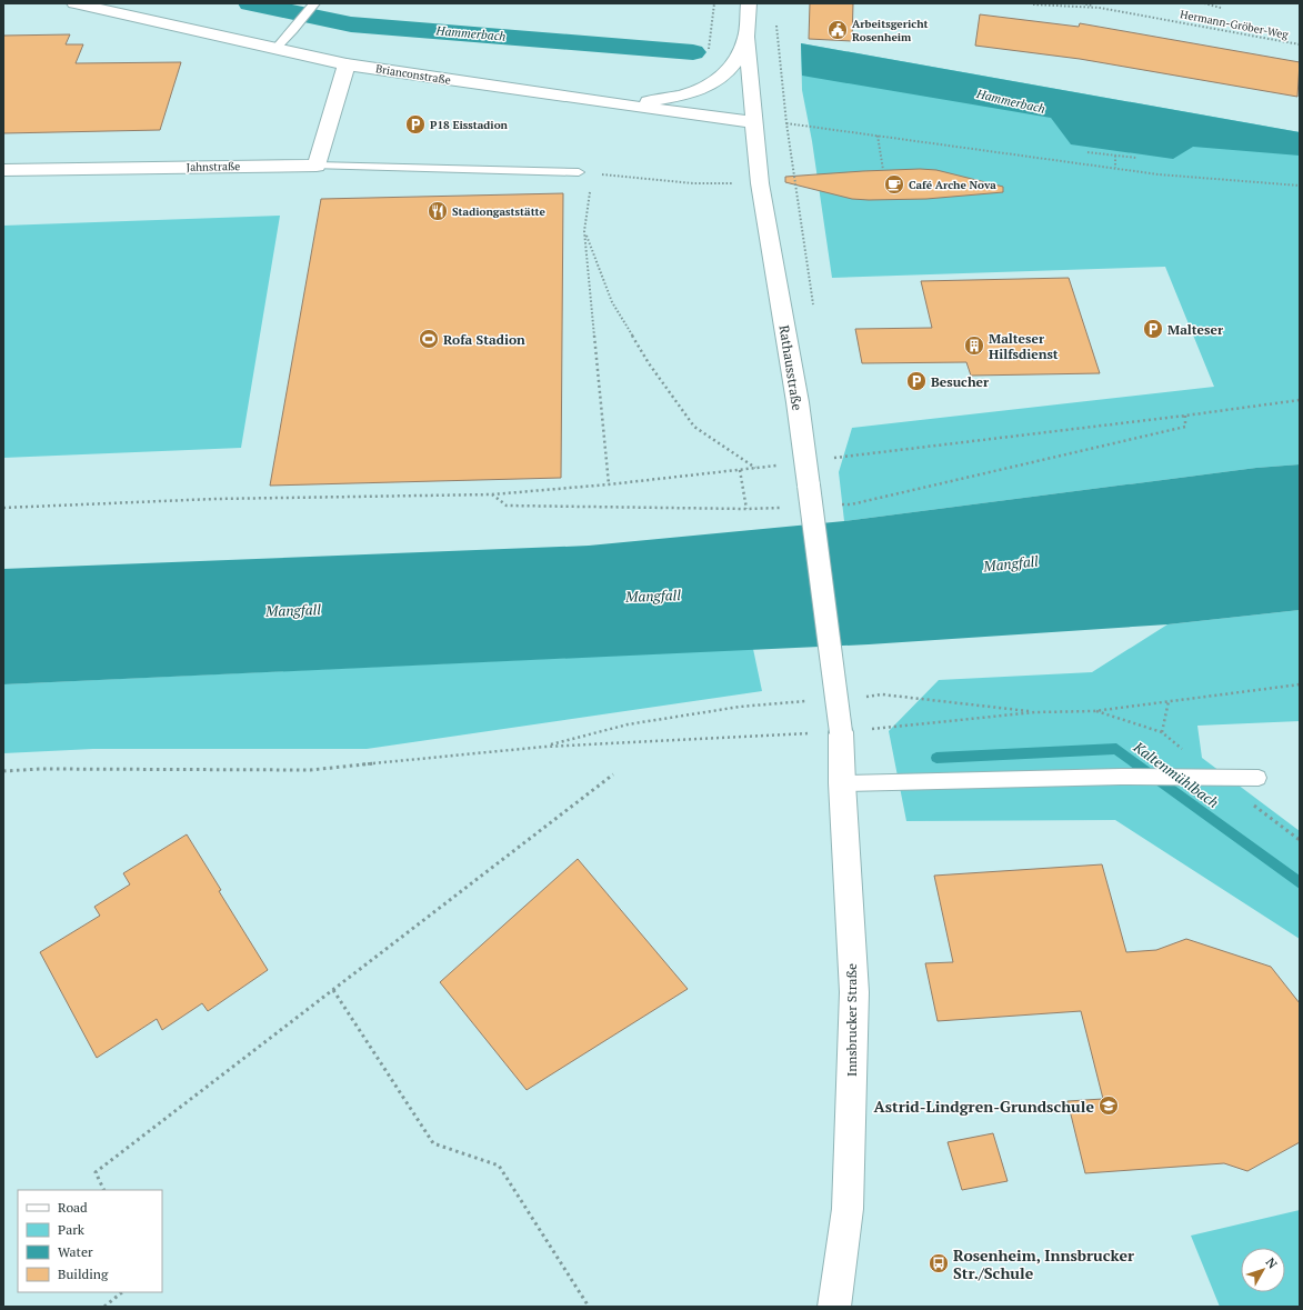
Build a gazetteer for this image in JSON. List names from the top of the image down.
{
  "streets": {
    "main road": [
      "Brianconstraße",
      "Jahnstraße",
      "Rathausstraße",
      "Innsbrucker Straße"
    ],
    "path": ["Hermann-Gröber-Weg"]
  },
  "crossings": [
    ["Brianconstraße", "Rathausstraße"],
    ["Rathausstraße", "Innsbrucker Straße"]
  ],
  "water": ["Hammerbach", "Mangfall", "Kaltenmühlbach"],
  "places": {
    "public building": ["Arbeitsgericht Rosenheim"],
    "parking": ["P18 Eisstadion", "Malteser", "Besucher"],
    "cafe": ["Café Arche Nova"],
    "restaurant": ["Stadiongaststätte"],
    "sports": ["Rofa Stadion"],
    "building": ["Malteser Hilfsdienst"],
    "school or university": ["Astrid-Lindgren-Grundschule"],
    "bus stop": ["Rosenheim, Innsbrucker Str./Schule"]
  },
  "legend": [
    "Road",
    "Park",
    "Water",
    "Building"
  ],
  "north": "top right"
}
